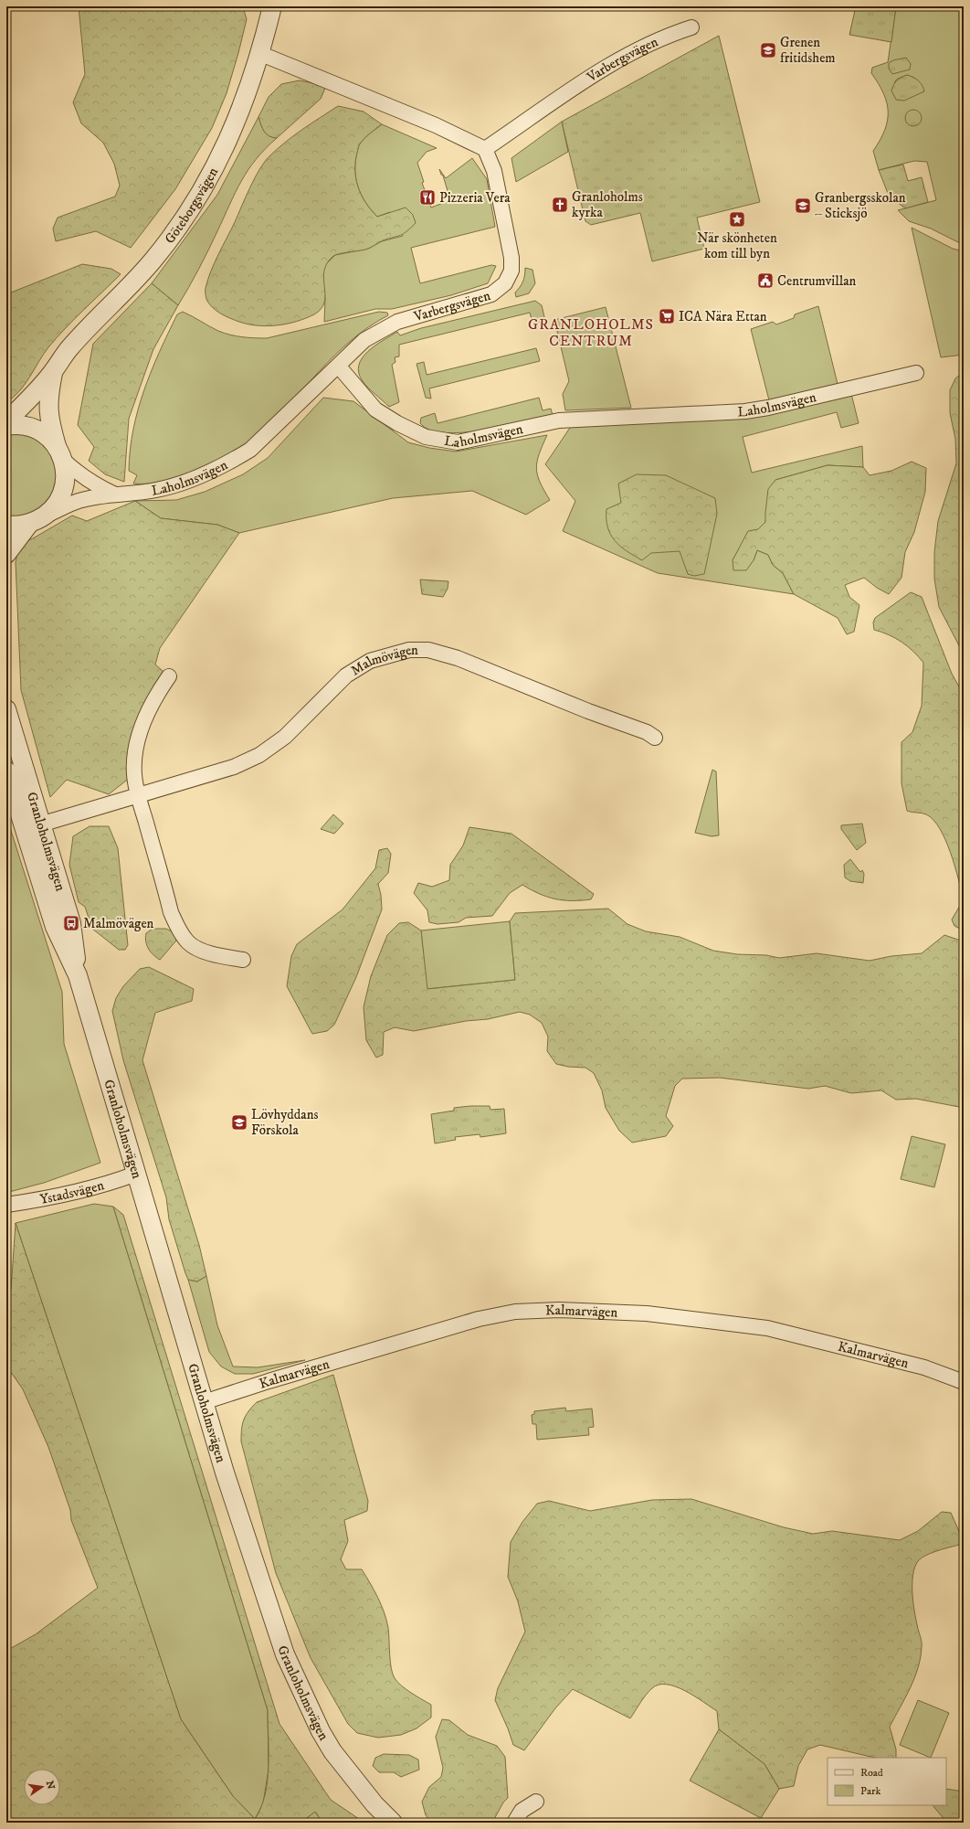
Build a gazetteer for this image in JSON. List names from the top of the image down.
{
  "streets": {
    "street": [
      "Varbergsvägen",
      "Göteborgsvägen",
      "Laholmsvägen",
      "Malmövägen",
      "Granloholmsvägen",
      "Ystadsvägen",
      "Kalmarvägen"
    ]
  },
  "crossings": [
    ["Varbergsvägen", "Laholmsvägen"],
    ["Göteborgsvägen", "Laholmsvägen"],
    ["Malmövägen", "Granloholmsvägen"],
    ["Granloholmsvägen", "Ystadsvägen"],
    ["Granloholmsvägen", "Kalmarvägen"]
  ],
  "districts": ["GRANLOHOLMS CENTRUM"],
  "places": {
    "school or university": ["Grenen fritidshem", "Granbergsskolan – Sticksjö", "Lövhyddans Förskola"],
    "restaurant": ["Pizzeria Vera"],
    "church": ["Granloholms kyrka"],
    "place": ["När skönheten kom till byn"],
    "public building": ["Centrumvillan"],
    "supermarket": ["ICA Nära Ettan"],
    "bus stop": ["Malmövägen"]
  },
  "legend": ["Road", "Park"],
  "north": "right"
}
